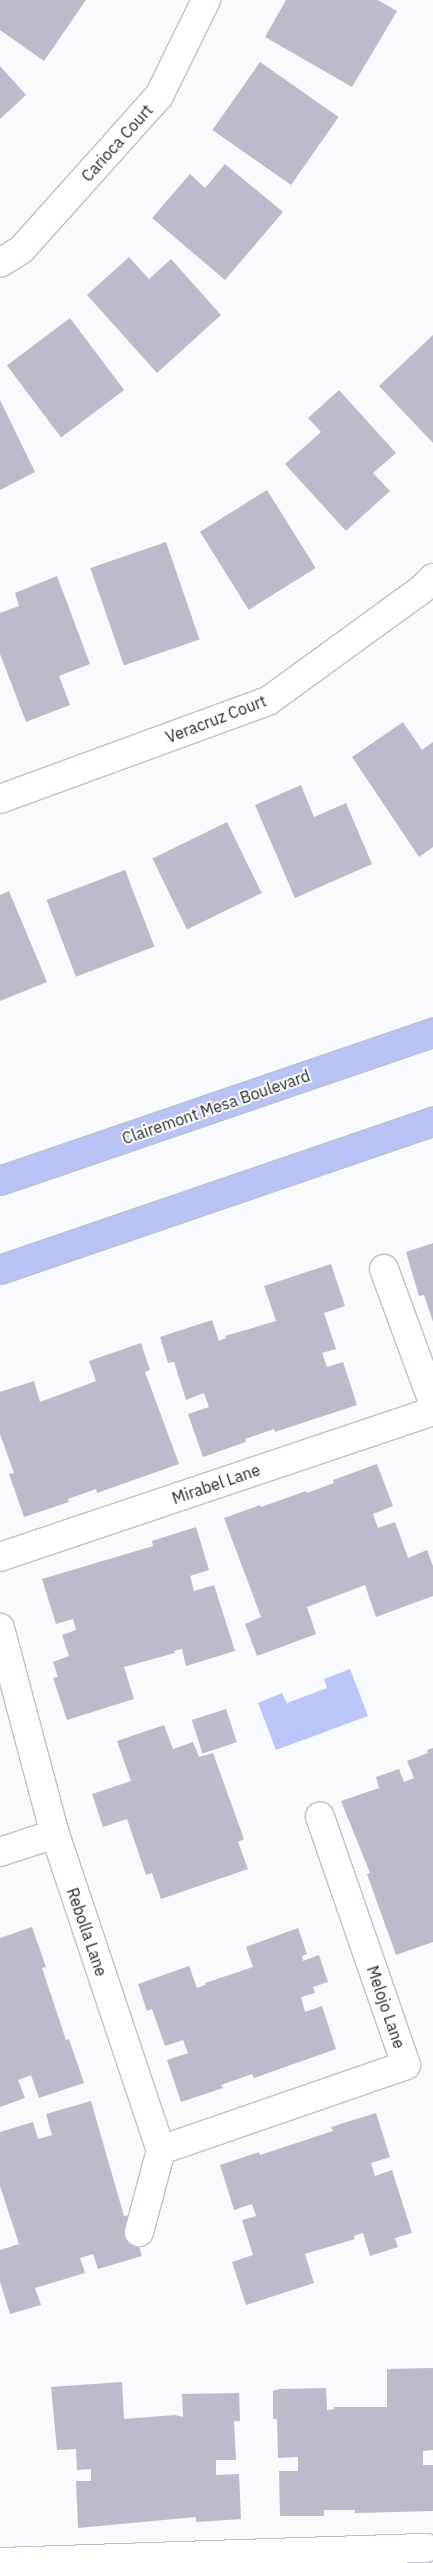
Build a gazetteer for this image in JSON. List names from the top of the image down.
{
  "streets": {
    "main road": ["Clairemont Mesa Boulevard"],
    "street": [
      "Carioca Court",
      "Veracruz Court",
      "Mirabel Lane",
      "Rebolla Lane",
      "Melojo Lane"
    ]
  },
  "crossings": [
    ["Rebolla Lane", "Melojo Lane"]
  ]
}
